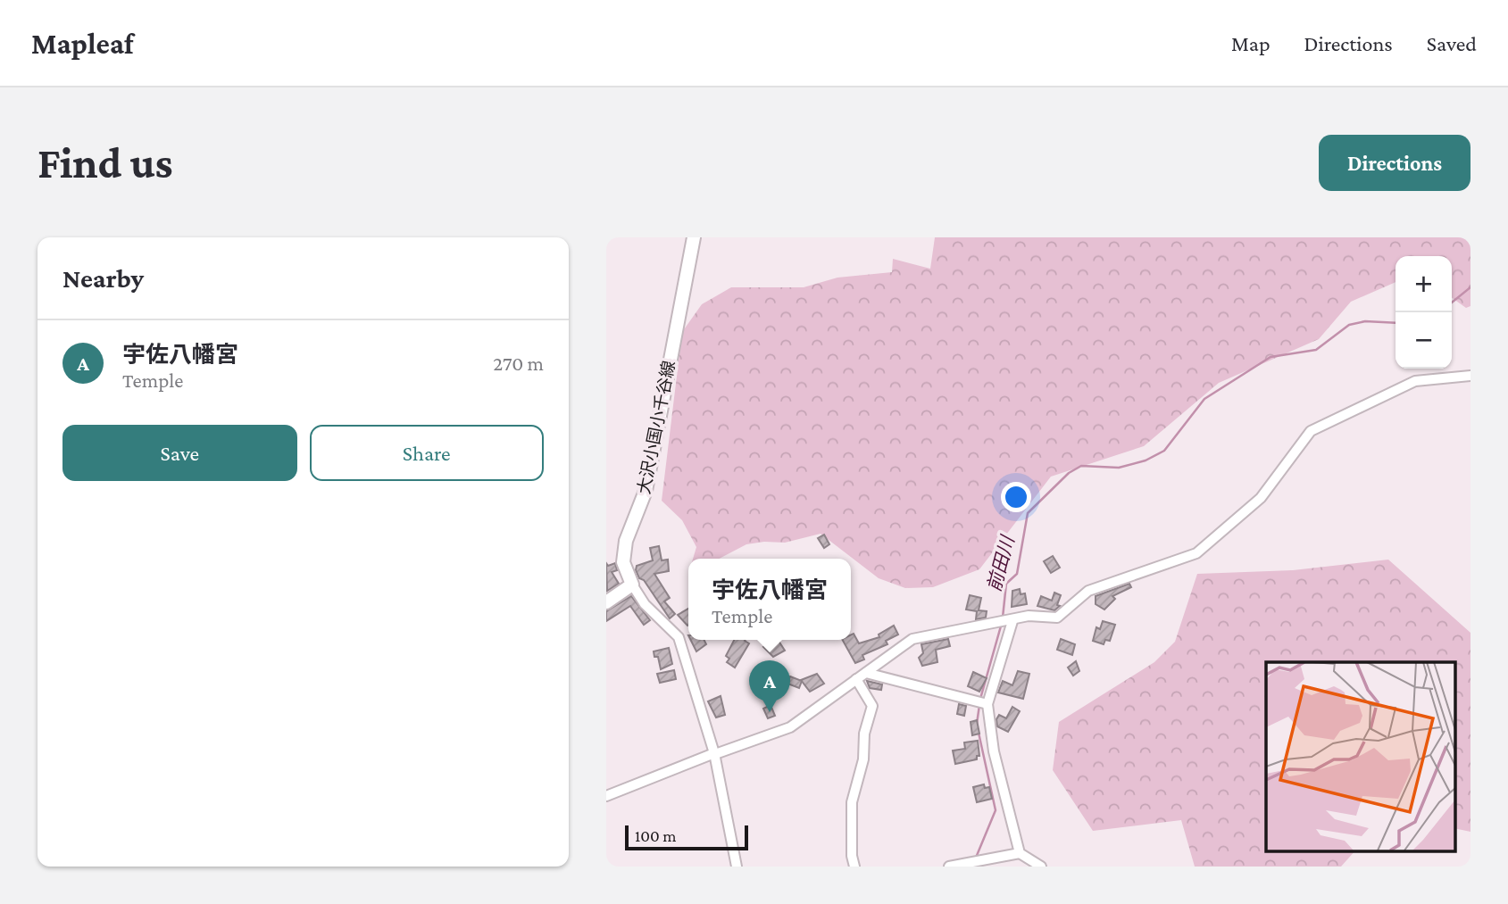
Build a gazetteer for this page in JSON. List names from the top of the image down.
{
  "streets": {
    "main road": ["大沢小国小千谷線"]
  },
  "water": ["前田川"],
  "scale_bar": "100 m",
  "page": {
    "header": "Mapleaf",
    "nav": ["Map", "Directions", "Saved"],
    "buttons": [
      "Directions",
      ["Save", "Share"]
    ],
    "title": "Find us",
    "heading": "Nearby",
    "map_buttons": ["+", "−"],
    "list": [
      {
        "mark": "A",
        "name": "宇佐八幡宮",
        "note": "Temple",
        "value": "270 m"
      }
    ],
    "popup": ["宇佐八幡宮", "Temple"],
    "pins": "A",
    "scale": "100 m"
  }
}
